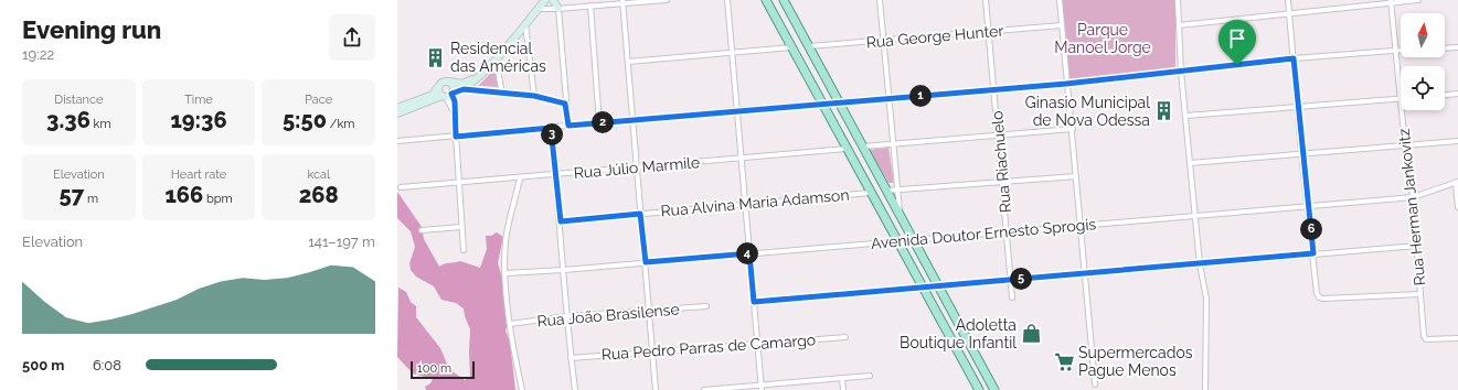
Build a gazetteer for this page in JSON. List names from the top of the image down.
{
  "streets": {
    "street": [
      "Rua George Hunter",
      "Rua Riachuelo",
      "Rua Júlio Marmile",
      "Rua Alvina Maria Adamson",
      "Rua Herman Jankovitz",
      "Avenida Doutor Ernesto Sprogis",
      "Rua João Brasilense",
      "Rua Pedro Parras de Camargo"
    ]
  },
  "crossings": [
    ["Rua George Hunter", "Rua Riachuelo"],
    ["Rua Riachuelo", "Avenida Doutor Ernesto Sprogis"],
    ["Rua Herman Jankovitz", "Avenida Doutor Ernesto Sprogis"]
  ],
  "parks": ["Parque Manoel Jorge"],
  "places": {
    "building": ["Residencial das Américas", "Ginasio Municipal de Nova Odessa"],
    "shop": ["Adoletta Boutique Infantil"],
    "supermarket": ["Supermercados Pague Menos"]
  },
  "scale_bar": "100 m",
  "north": "top",
  "page": {
    "heading": ["Evening run", "19:22"],
    "stats": [
      ["Distance", "3.36 km"],
      ["Time", "19:36"],
      ["Pace", "5:50 /km"],
      ["Elevation", "57 m"],
      ["Heart rate", "166 bpm"],
      ["kcal", "268"]
    ],
    "pins": [
      "1",
      "2",
      "3",
      "6",
      "4",
      "5"
    ],
    "chart": ["Elevation", "141–197 m"],
    "list": [
      {
        "name": "500 m",
        "note": "6:08"
      }
    ],
    "scale": "100 m"
  }
}
